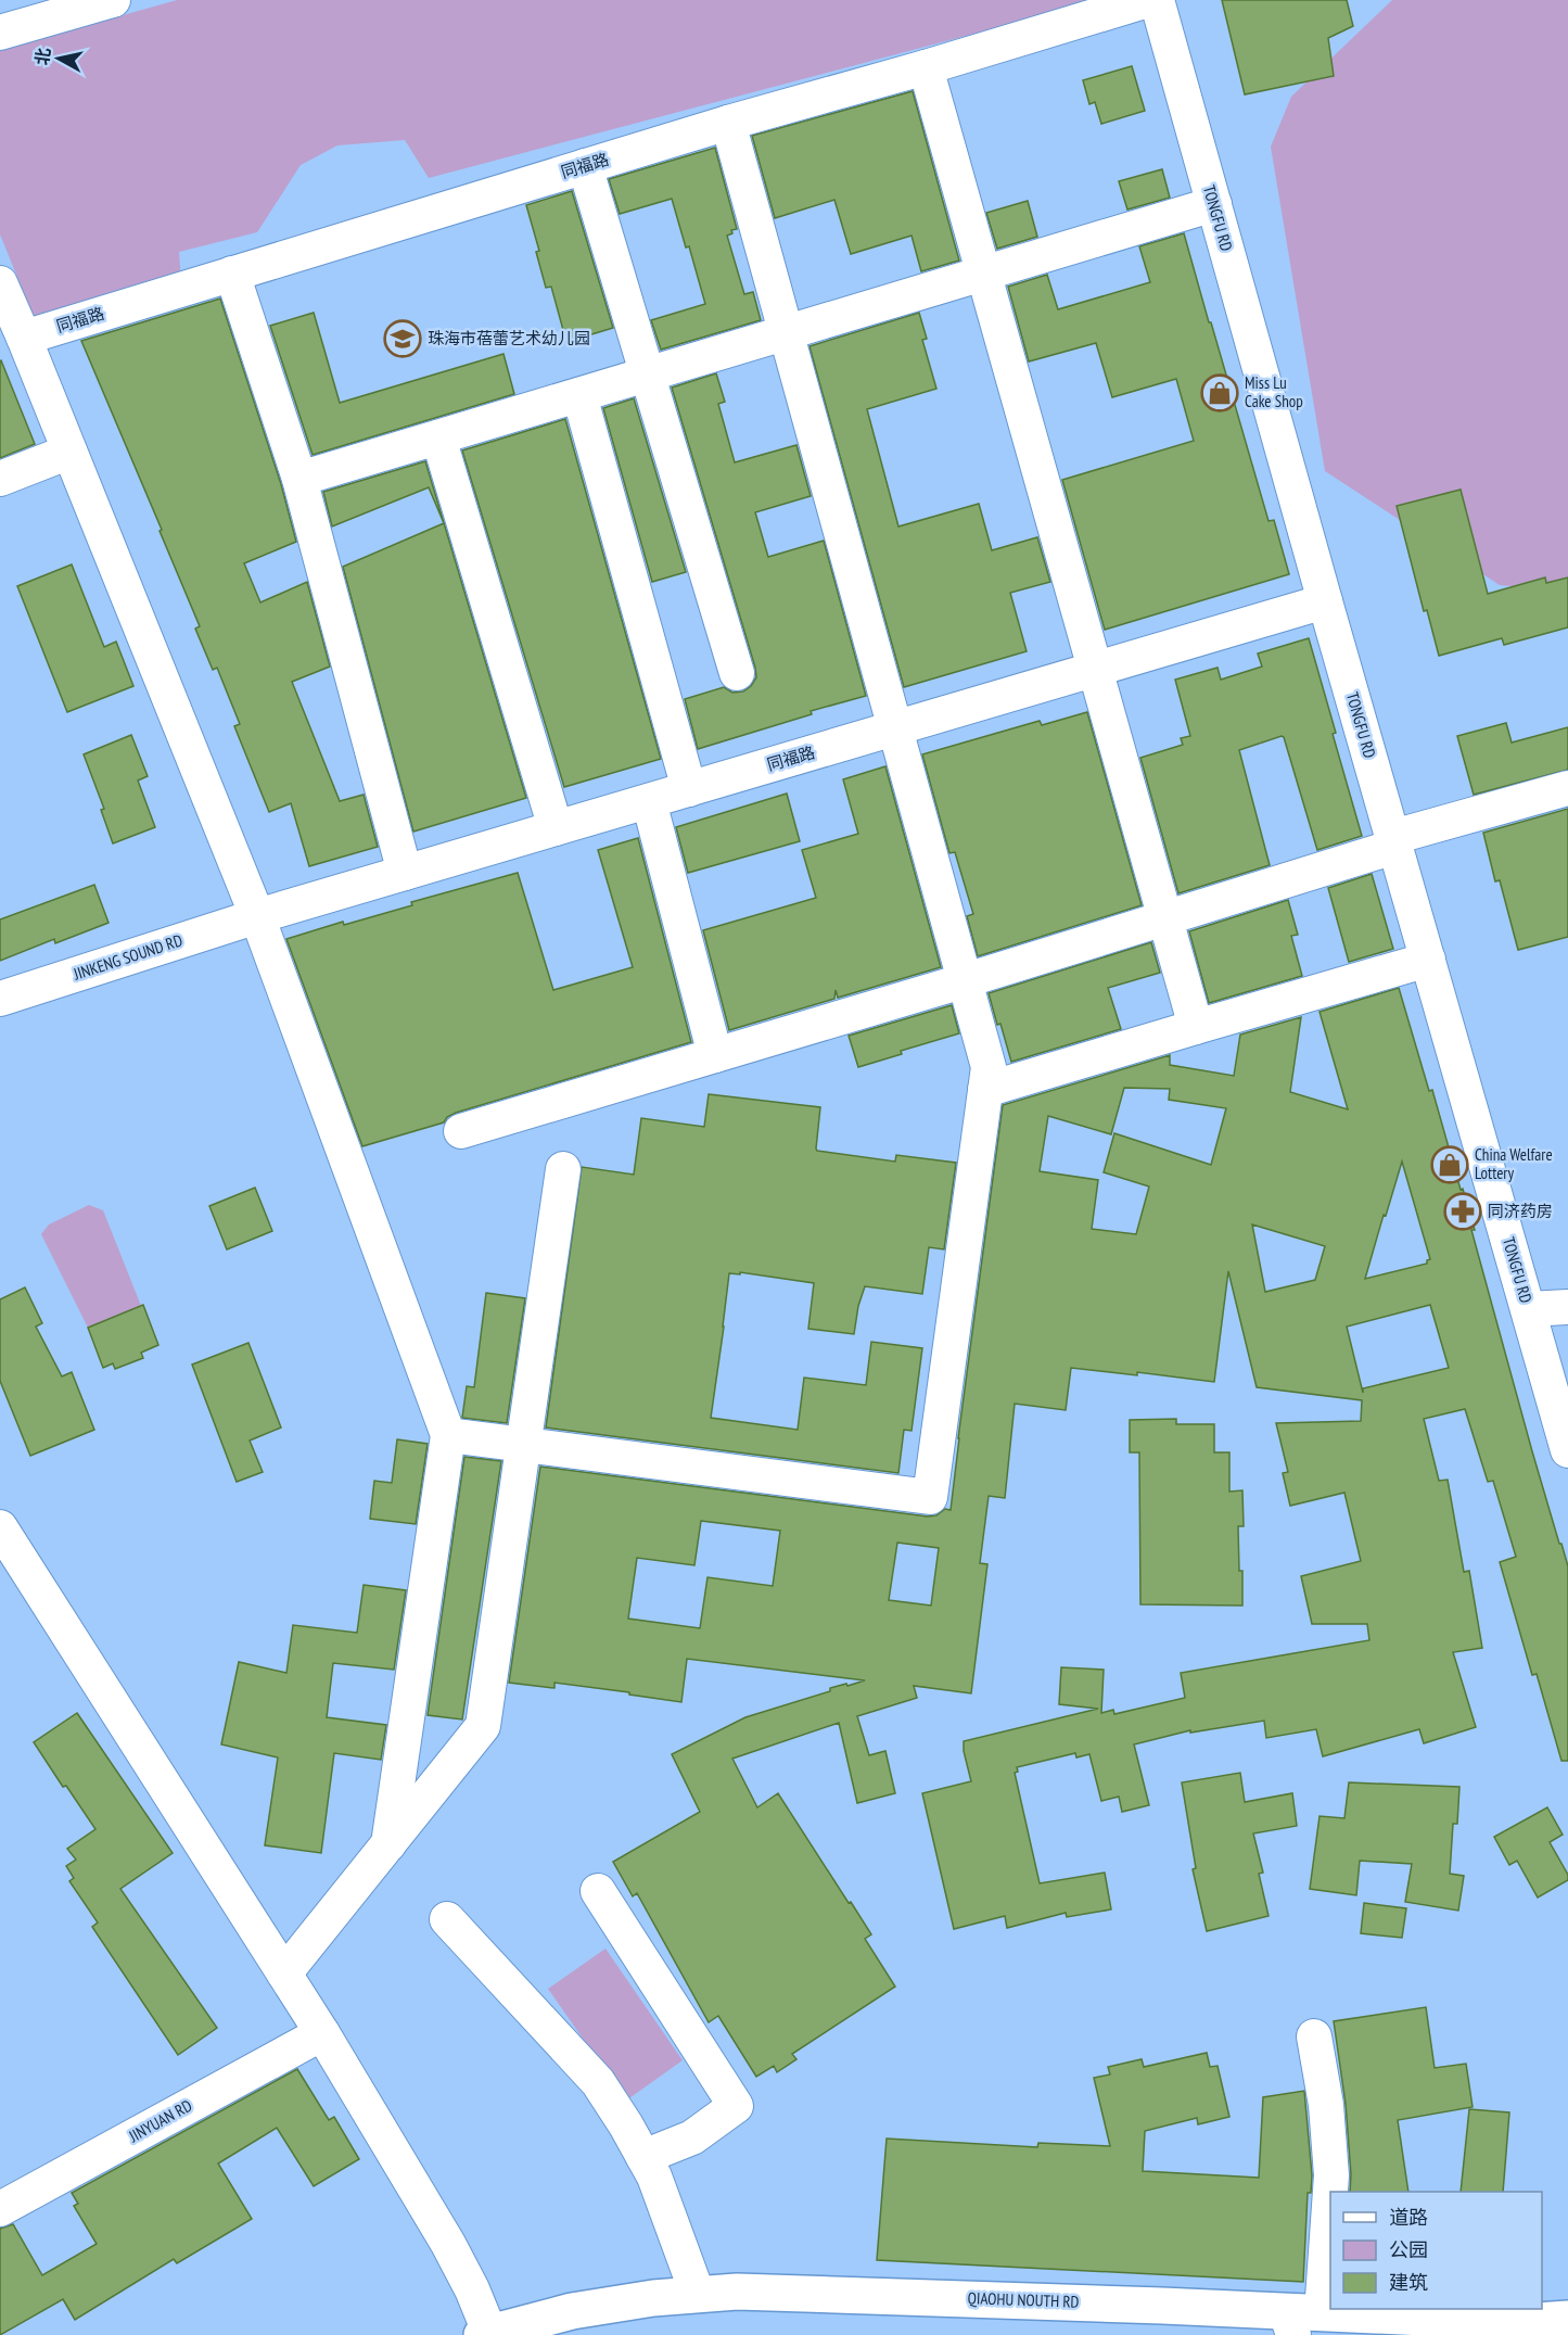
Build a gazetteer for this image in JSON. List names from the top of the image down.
{
  "streets": {
    "main road": ["QIAOHU NOUTH RD"],
    "street": [
      "同福路",
      "TONGFU RD",
      "JINKENG SOUND RD",
      "JINYUAN RD"
    ]
  },
  "crossings": [
    ["同福路", "TONGFU RD"],
    ["同福路", "JINKENG SOUND RD"]
  ],
  "places": {
    "school or university": ["珠海市蓓蕾艺术幼儿园"],
    "shop": ["Miss Lu Cake Shop", "China Welfare Lottery"],
    "pharmacy": ["同济药房"]
  },
  "legend": ["道路", "公园", "建筑"],
  "north": "left"
}
